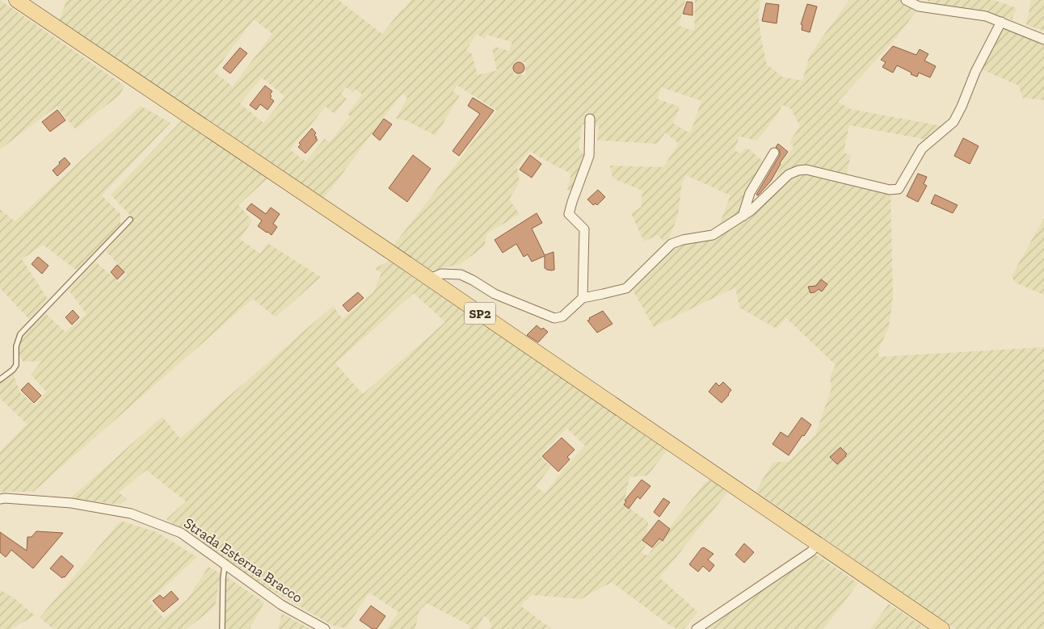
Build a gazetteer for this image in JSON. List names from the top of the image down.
{
  "streets": {
    "main road": ["SP2"],
    "street": ["Strada Esterna Bracco"]
  }
}
